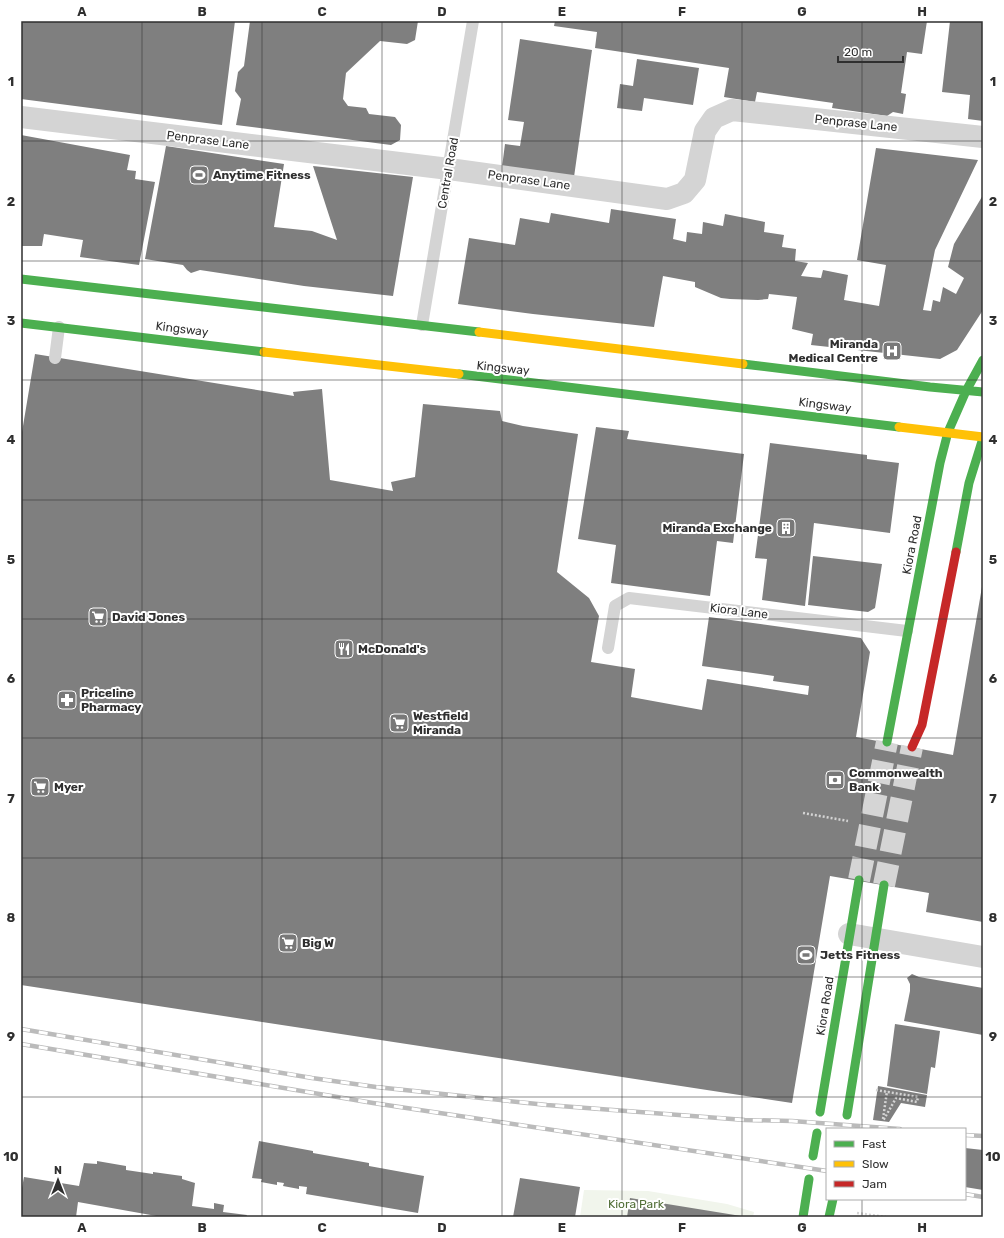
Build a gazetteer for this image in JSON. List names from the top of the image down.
{
  "streets": {
    "main road": ["Kingsway", "Kiora Road"],
    "street": ["Penprase Lane"],
    "lane": ["Central Road", "Kiora Lane"]
  },
  "crossings": [
    ["Penprase Lane", "Central Road"],
    ["Kingsway", "Kiora Road"],
    ["Kiora Road", "Kiora Lane"]
  ],
  "parks": ["Kiora Park"],
  "places": {
    "sports": ["Anytime Fitness", "Jetts Fitness"],
    "hospital": ["Miranda Medical Centre"],
    "building": ["Miranda Exchange"],
    "supermarket": [
      "David Jones",
      "Westfield Miranda",
      "Myer",
      "Big W"
    ],
    "restaurant": ["McDonald's"],
    "pharmacy": ["Priceline Pharmacy"],
    "bank": ["Commonwealth Bank"]
  },
  "legend": ["Fast", "Slow", "Jam"],
  "scale_bar": "20 m",
  "north": "top",
  "grid": {
    "columns": [
      "A",
      "B",
      "C",
      "D",
      "E",
      "F",
      "G",
      "H"
    ],
    "rows": [
      "1",
      "2",
      "3",
      "4",
      "5",
      "6",
      "7",
      "8",
      "9",
      "10"
    ]
  }
}
